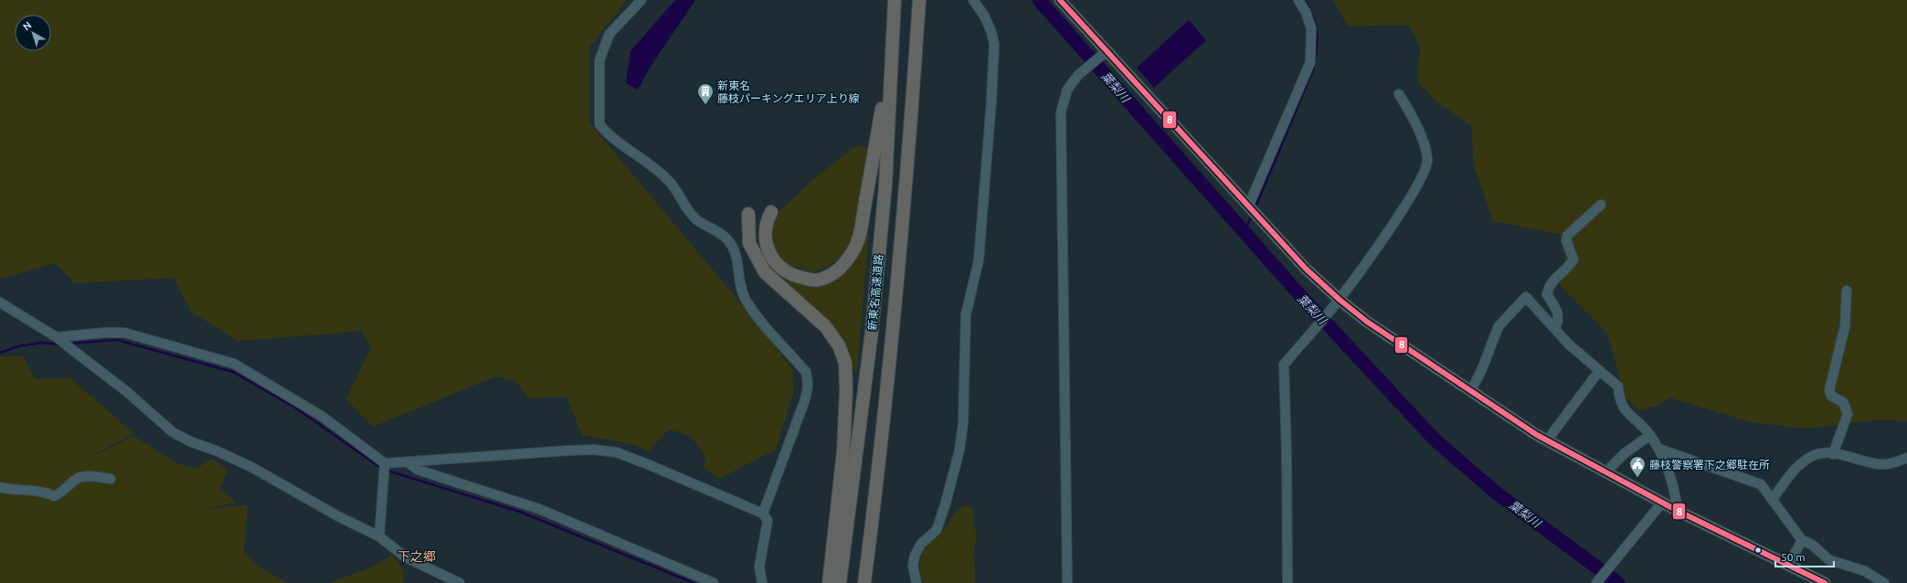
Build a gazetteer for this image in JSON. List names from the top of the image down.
{
  "streets": {
    "highway": ["新東名高速道路"]
  },
  "districts": ["下之郷"],
  "water": ["葉梨川"],
  "places": {
    "building": ["新東名 藤枝パーキングエリア上り線"],
    "public building": ["藤枝警察署下之郷駐在所"]
  },
  "lines": ["transit line 8"],
  "scale_bar": "50 m",
  "north": "top left"
}
